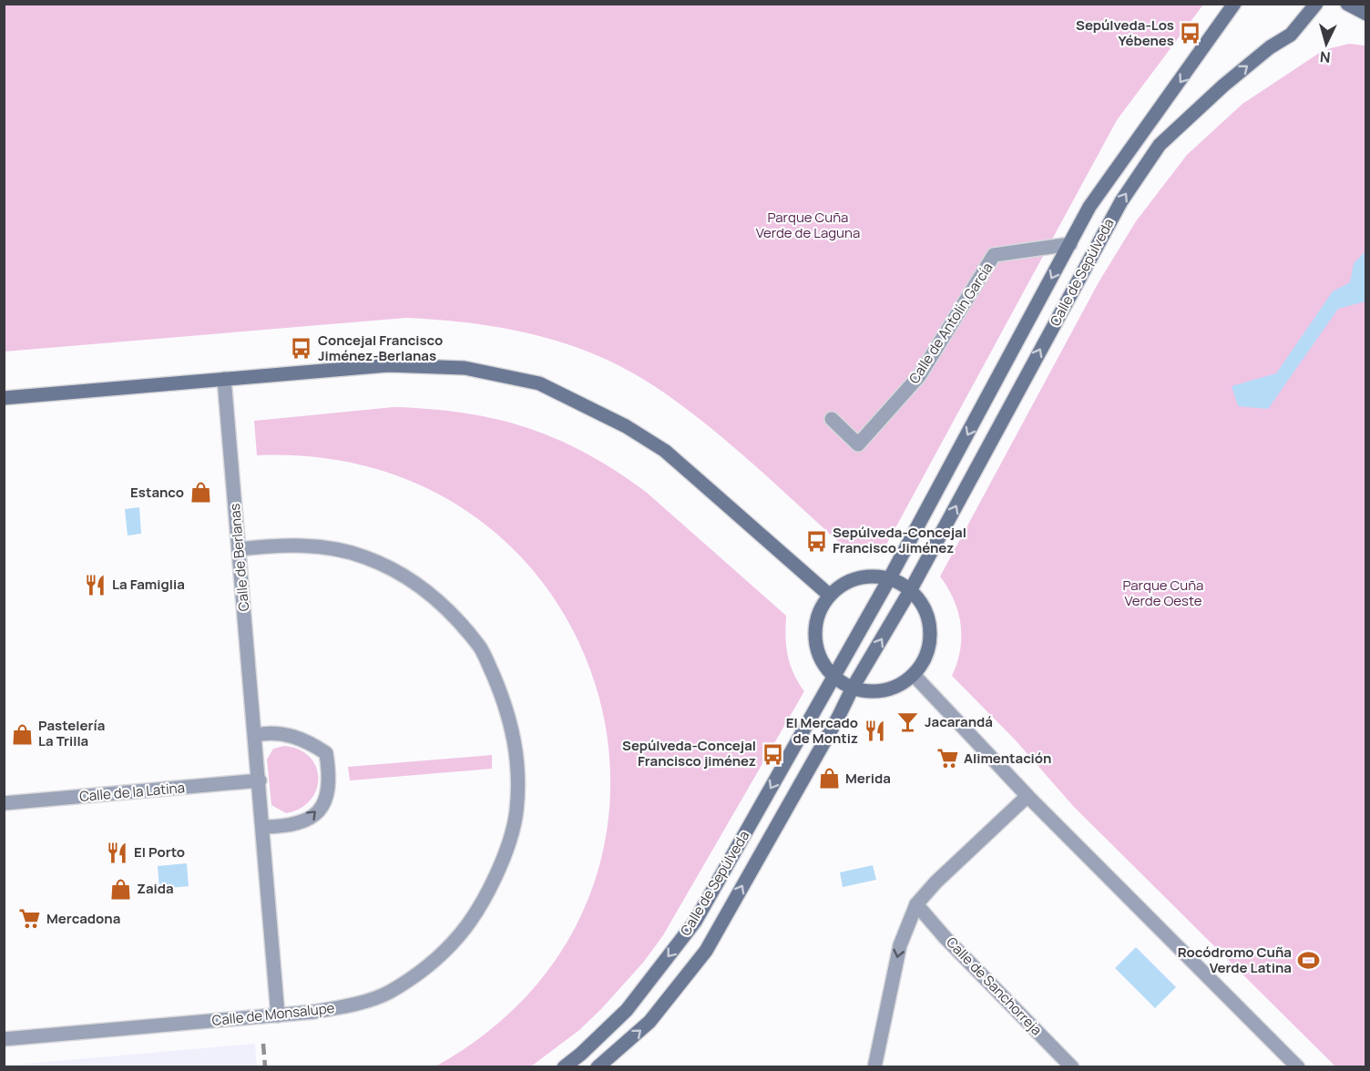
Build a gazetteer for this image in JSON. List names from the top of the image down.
{
  "streets": {
    "street": [
      "Calle de Sepúlveda",
      "Calle de Antolín García",
      "Calle de Berlanas",
      "Calle de la Latina",
      "Calle de Sanchorreja",
      "Calle de Monsalupe"
    ]
  },
  "crossings": [
    ["Calle de Sepúlveda", "Calle de Antolín García"],
    ["Calle de Berlanas", "Calle de la Latina"],
    ["Calle de Berlanas", "Calle de Monsalupe"]
  ],
  "parks": ["Parque Cuña Verde de Laguna", "Parque Cuña Verde Oeste"],
  "places": {
    "bus stop": [
      "Sepúlveda-Los Yébenes",
      "Concejal Francisco Jiménez-Berlanas",
      "Sepúlveda-Concejal Francisco Jiménez",
      "Sepúlveda-Concejal Francisco jiménez"
    ],
    "shop": [
      "Estanco",
      "Pastelería La Trilla",
      "Merida",
      "Zaida"
    ],
    "restaurant": ["La Famiglia", "El Mercado de Montiz", "El Porto"],
    "bar": ["Jacarandá"],
    "supermarket": ["Alimentación", "Mercadona"],
    "sports": ["Rocódromo Cuña Verde Latina"]
  },
  "north": "bottom"
}
